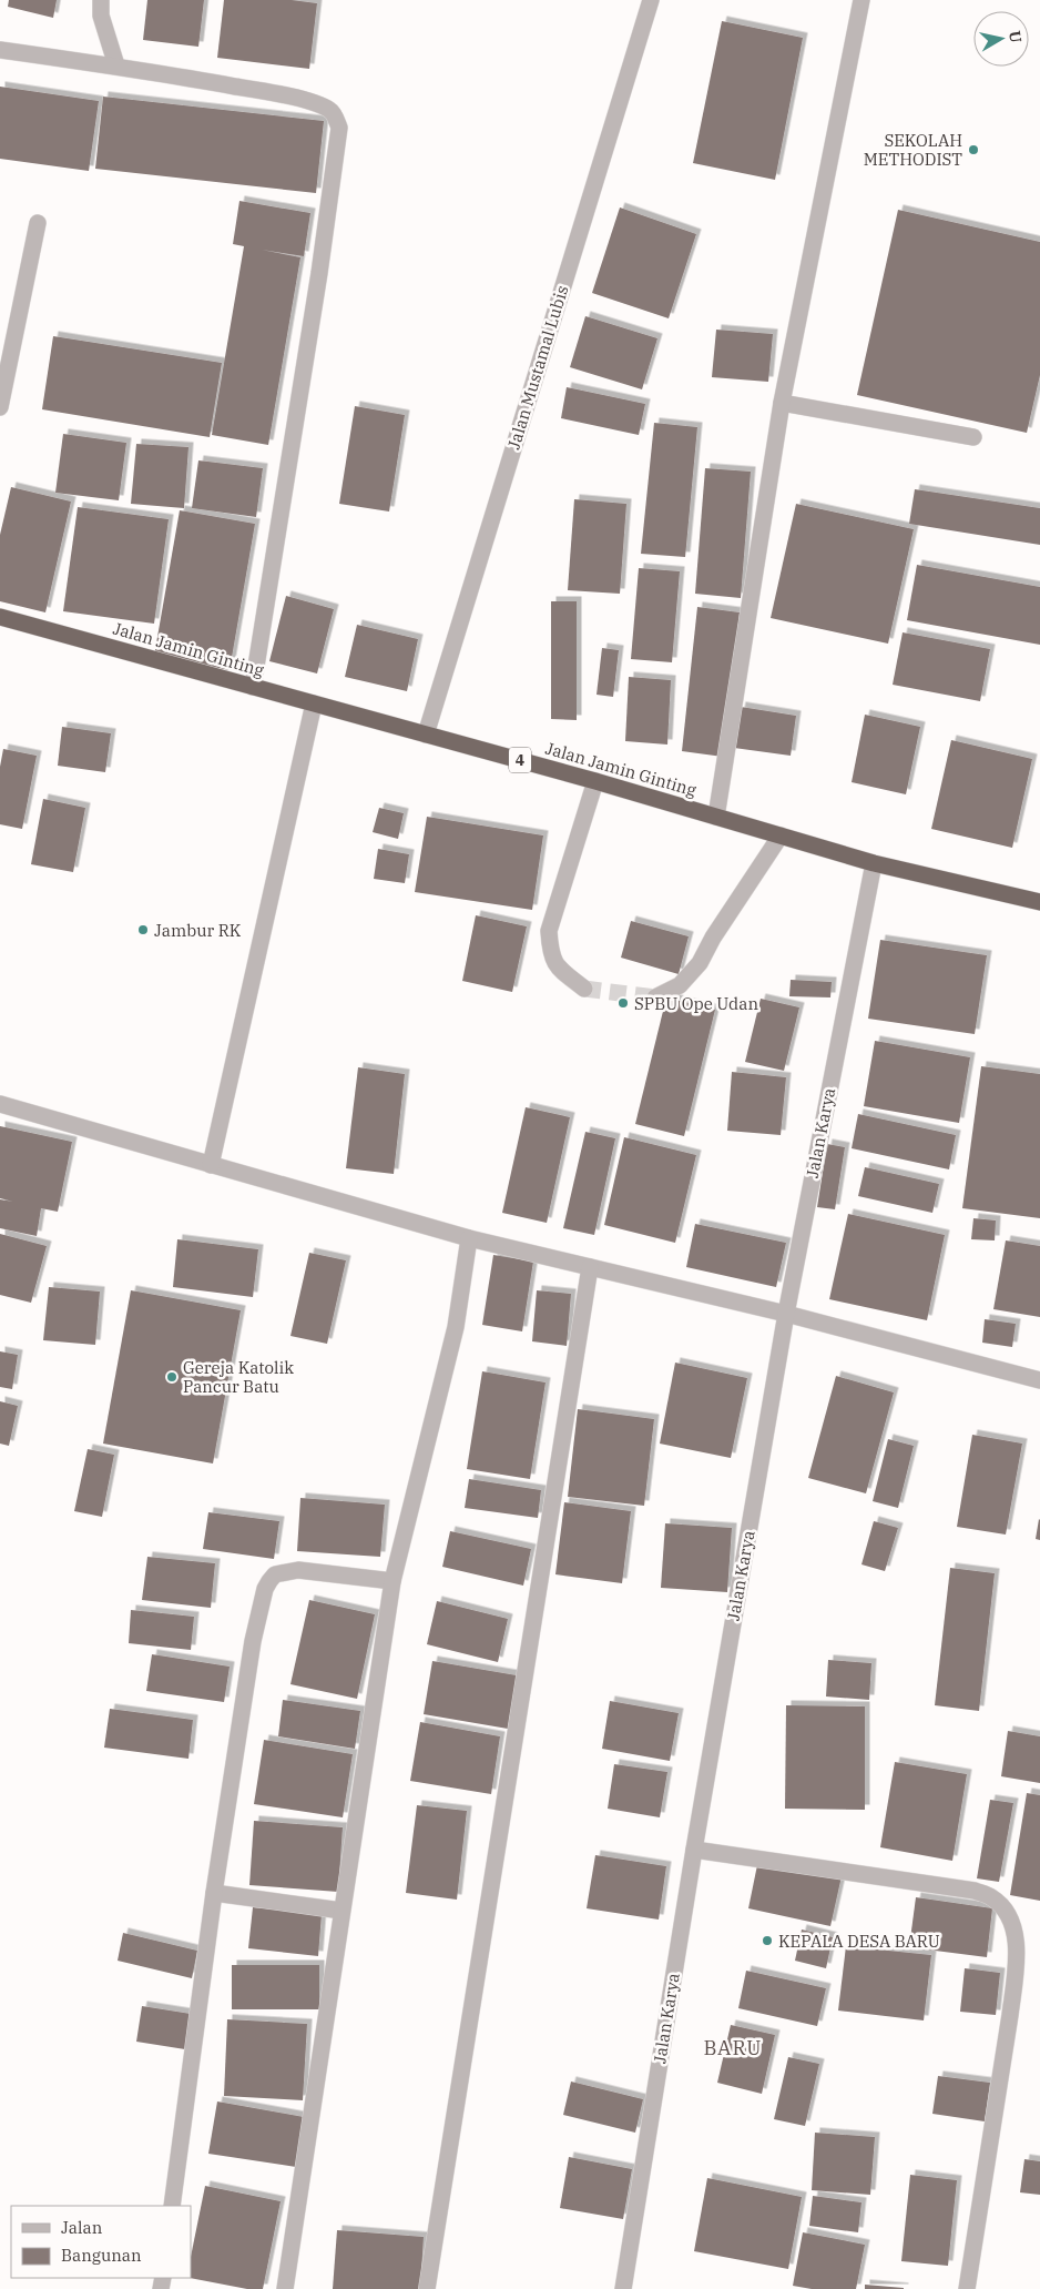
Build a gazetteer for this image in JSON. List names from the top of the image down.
{
  "streets": {
    "highway": ["Jalan Jamin Ginting", "4"],
    "street": ["Jalan Mustamal Lubis", "Jalan Karya"]
  },
  "crossings": [
    ["Jalan Mustamal Lubis", "Jalan Jamin Ginting"],
    ["Jalan Jamin Ginting", "Jalan Karya"]
  ],
  "districts": ["BARU"],
  "places": [
    "SEKOLAH METHODIST",
    "Jambur RK",
    "SPBU Ope Udan",
    "Gereja Katolik Pancur Batu",
    "KEPALA DESA BARU"
  ],
  "legend": ["Jalan", "Bangunan"],
  "north": "right"
}
